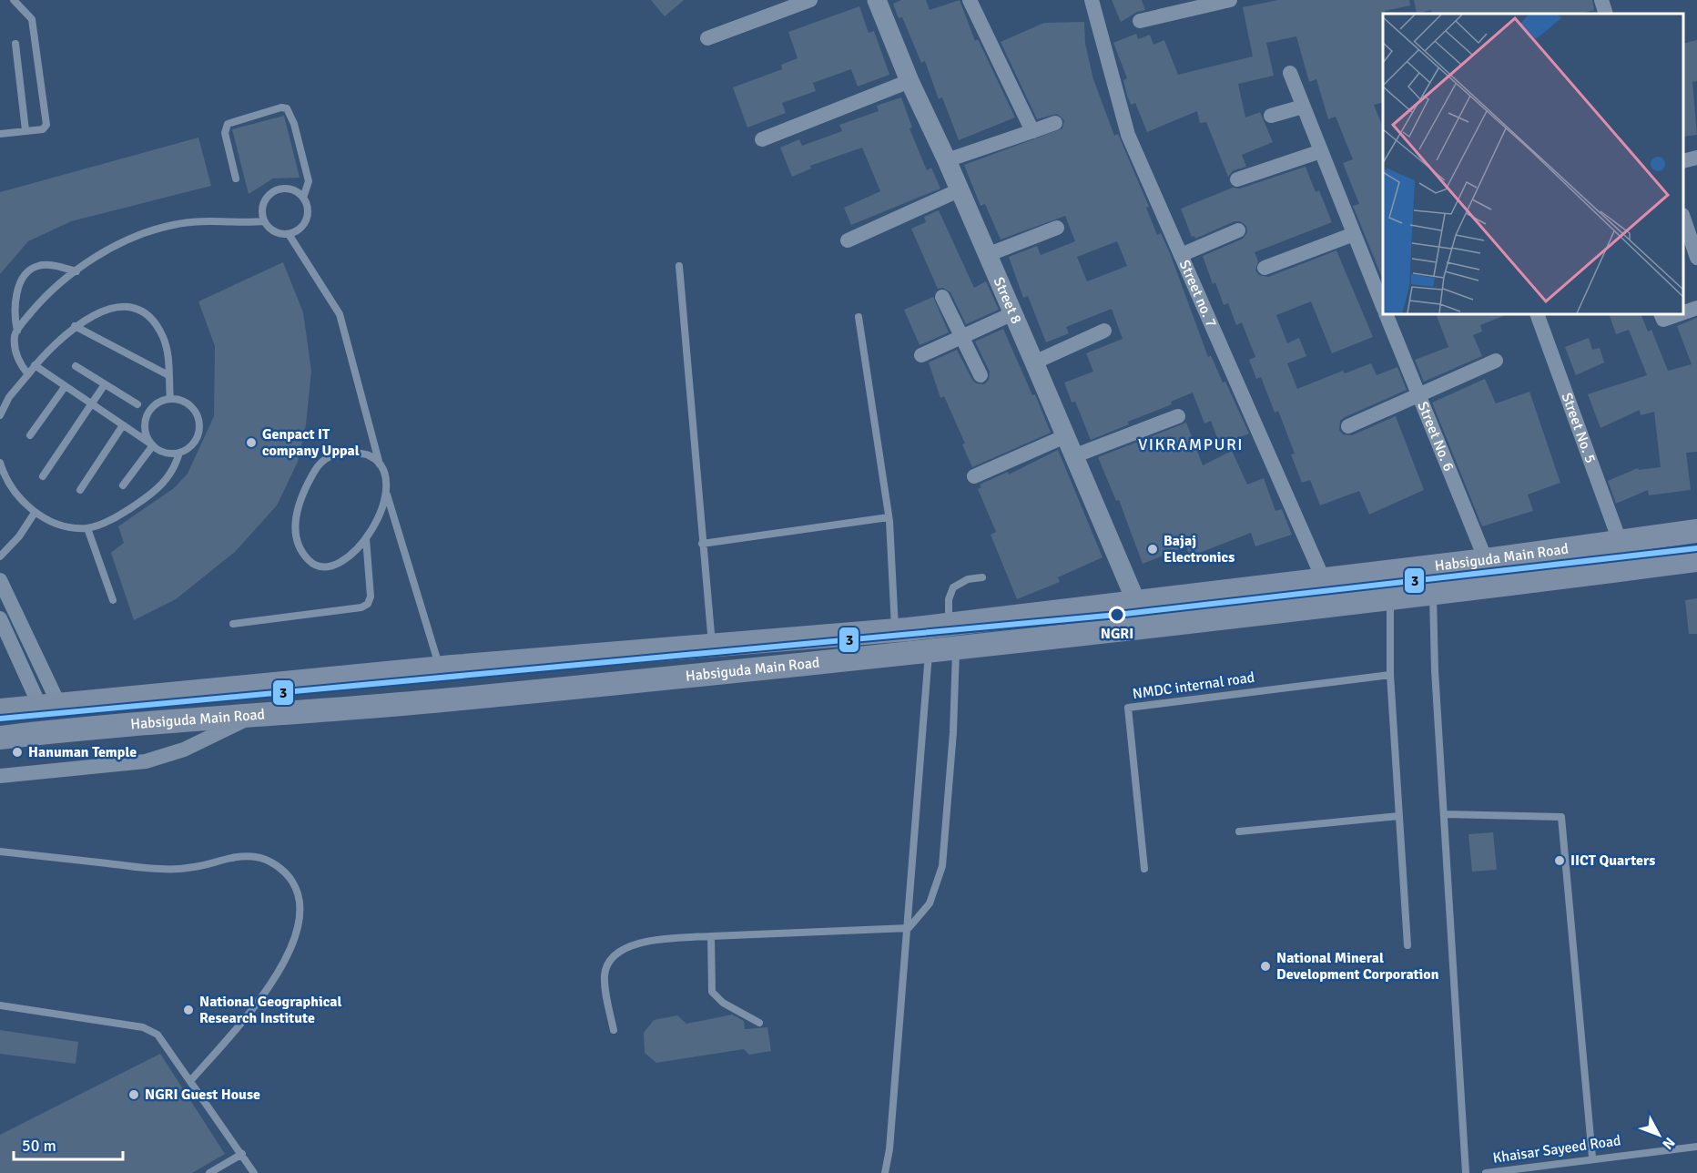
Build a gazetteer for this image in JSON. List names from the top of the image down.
{
  "streets": {
    "main road": ["Habsiguda Main Road"],
    "street": [
      "Street no. 7",
      "Street 8",
      "Street No. 5",
      "Street No. 6"
    ],
    "lane": ["NMDC internal road", "Khaisar Sayeed Road"]
  },
  "crossings": [
    ["Street no. 7", "Habsiguda Main Road"],
    ["Street 8", "Habsiguda Main Road"],
    ["Street No. 5", "Habsiguda Main Road"],
    ["Street No. 6", "Habsiguda Main Road"]
  ],
  "districts": ["VIKRAMPURI"],
  "places": [
    "Genpact IT company Uppal",
    "Bajaj Electronics",
    "NGRI",
    "Hanuman Temple",
    "IICT Quarters",
    "National Mineral Development Corporation",
    "National Geographical Research Institute",
    "NGRI Guest House"
  ],
  "lines": ["transit line 3"],
  "scale_bar": "50 m",
  "north": "bottom right"
}
